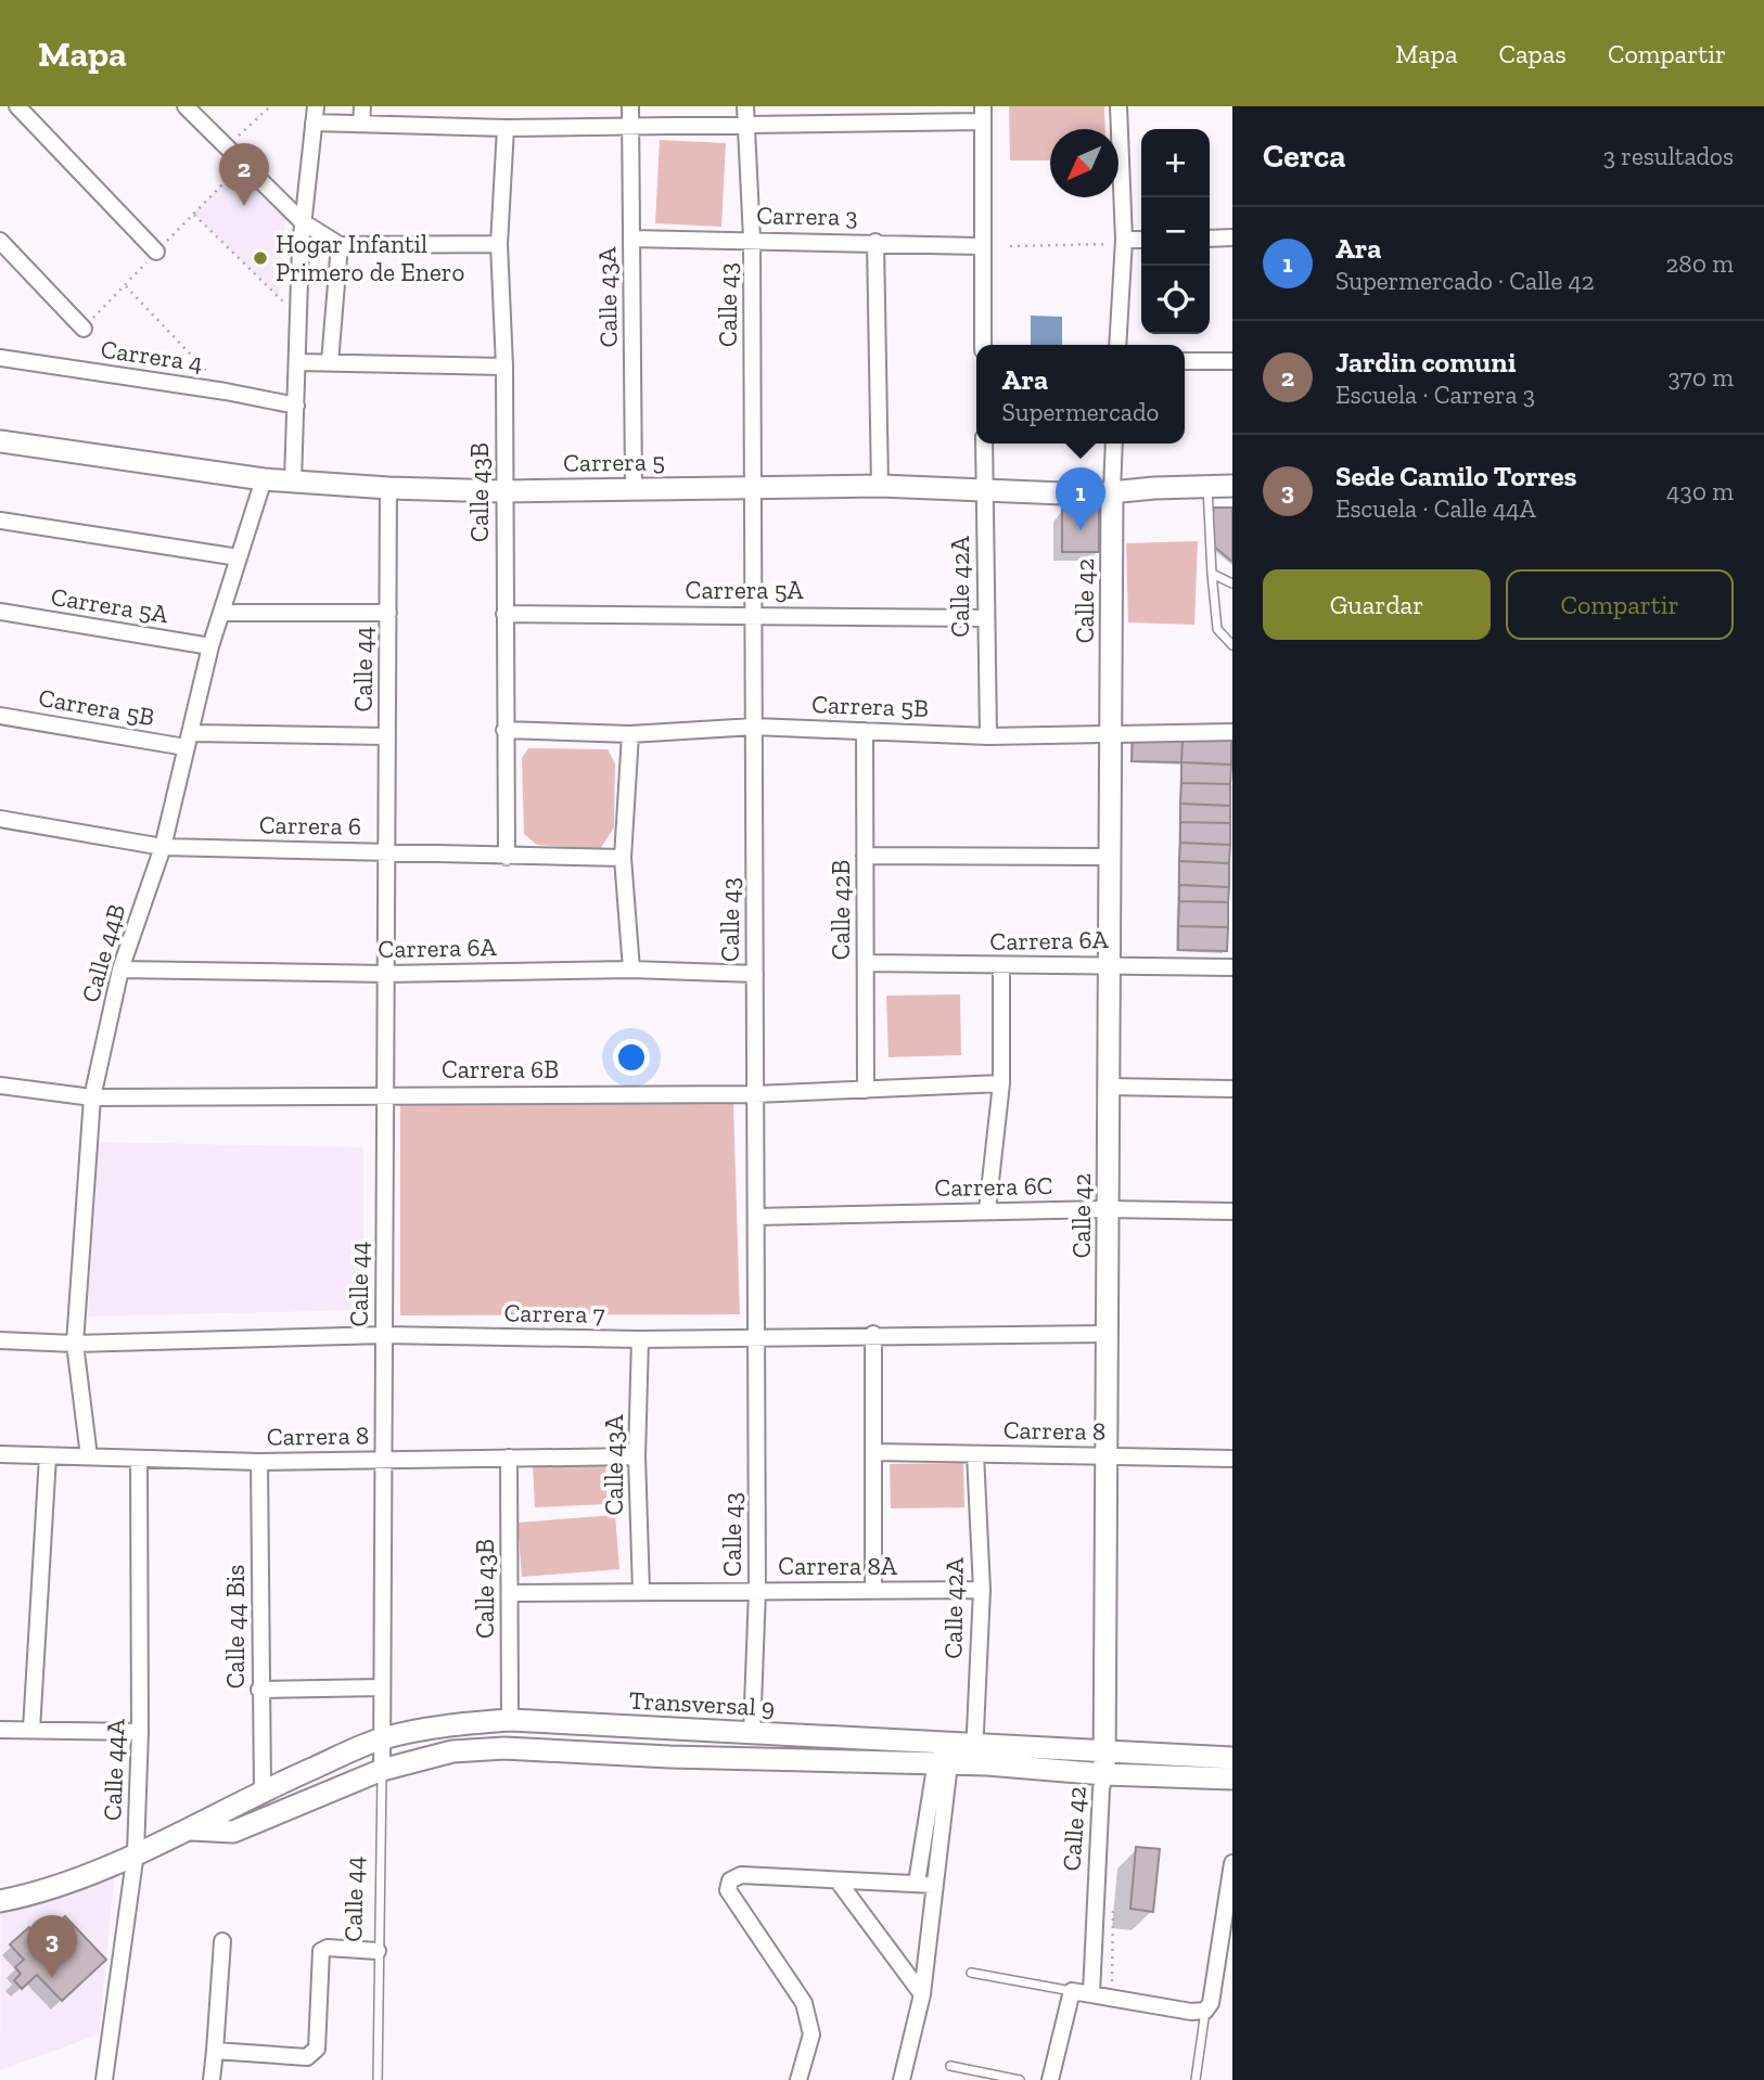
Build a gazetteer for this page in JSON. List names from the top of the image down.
{
  "streets": {
    "street": [
      "Carrera 3",
      "Calle 43A",
      "Calle 43",
      "Carrera 4",
      "Carrera 5",
      "Calle 43B",
      "Calle 42A",
      "Carrera 5A",
      "Calle 42",
      "Calle 44",
      "Carrera 5B",
      "Carrera 6",
      "Calle 42B",
      "Carrera 6A",
      "Calle 44B",
      "Carrera 6B",
      "Carrera 6C",
      "Carrera 7",
      "Carrera 8",
      "Carrera 8A",
      "Calle 44 Bis",
      "Transversal 9",
      "Calle 44A"
    ]
  },
  "crossings": [
    ["Carrera 3", "Calle 43A"],
    ["Carrera 3", "Calle 43"],
    ["Calle 43A", "Carrera 5"],
    ["Calle 43A", "Carrera 7"],
    ["Calle 43A", "Carrera 8"],
    ["Calle 43A", "Carrera 8A"],
    ["Calle 43", "Carrera 5"],
    ["Calle 43", "Carrera 5A"],
    ["Calle 43", "Carrera 5B"],
    ["Calle 43", "Carrera 6A"],
    ["Calle 43", "Carrera 6B"],
    ["Calle 43", "Carrera 6C"],
    ["Calle 43", "Carrera 7"],
    ["Calle 43", "Carrera 8A"],
    ["Calle 43", "Transversal 9"],
    ["Carrera 5", "Calle 43B"],
    ["Carrera 5", "Calle 42A"],
    ["Carrera 5", "Calle 42"],
    ["Carrera 5", "Calle 44"],
    ["Carrera 5", "Calle 44B"],
    ["Calle 43B", "Carrera 5A"],
    ["Calle 43B", "Carrera 5B"],
    ["Calle 43B", "Carrera 6"],
    ["Calle 43B", "Carrera 8"],
    ["Calle 43B", "Carrera 8A"],
    ["Calle 43B", "Transversal 9"],
    ["Calle 42A", "Carrera 5A"],
    ["Calle 42A", "Carrera 5B"],
    ["Calle 42A", "Carrera 8"],
    ["Calle 42A", "Carrera 8A"],
    ["Calle 42A", "Transversal 9"],
    ["Carrera 5A", "Calle 44B"],
    ["Calle 42", "Carrera 5B"],
    ["Calle 42", "Carrera 6A"],
    ["Calle 42", "Carrera 6C"],
    ["Calle 42", "Carrera 7"],
    ["Calle 42", "Carrera 8"],
    ["Calle 42", "Transversal 9"],
    ["Calle 44", "Carrera 5B"],
    ["Calle 44", "Carrera 6"],
    ["Calle 44", "Carrera 6A"],
    ["Calle 44", "Carrera 6B"],
    ["Calle 44", "Carrera 7"],
    ["Calle 44", "Carrera 8"],
    ["Calle 44", "Transversal 9"],
    ["Carrera 5B", "Calle 42B"],
    ["Carrera 5B", "Calle 44B"],
    ["Carrera 6", "Calle 44B"],
    ["Calle 42B", "Carrera 6A"],
    ["Calle 42B", "Carrera 6B"],
    ["Carrera 6A", "Calle 44B"],
    ["Calle 44B", "Carrera 6B"],
    ["Calle 44B", "Carrera 7"],
    ["Calle 44B", "Carrera 8"],
    ["Carrera 8", "Calle 44 Bis"],
    ["Carrera 8", "Calle 44A"],
    ["Calle 44 Bis", "Transversal 9"],
    ["Transversal 9", "Calle 44A"]
  ],
  "places": ["Hogar Infantil Primero de Enero"],
  "north": "bottom left",
  "page": {
    "header": "Mapa",
    "nav": ["Mapa", "Capas", "Compartir"],
    "heading": ["Cerca", "3 resultados"],
    "map_buttons": ["+", "−"],
    "pins": ["2", "1", "3"],
    "list": [
      {
        "mark": "1",
        "name": "Ara",
        "note": "Supermercado · Calle 42",
        "value": "280 m"
      },
      {
        "mark": "2",
        "name": "Jardin comuni",
        "note": "Escuela · Carrera 3",
        "value": "370 m"
      },
      {
        "mark": "3",
        "name": "Sede Camilo Torres",
        "note": "Escuela · Calle 44A",
        "value": "430 m"
      }
    ],
    "popup": ["Ara", "Supermercado"],
    "buttons": ["Guardar", "Compartir"]
  }
}
